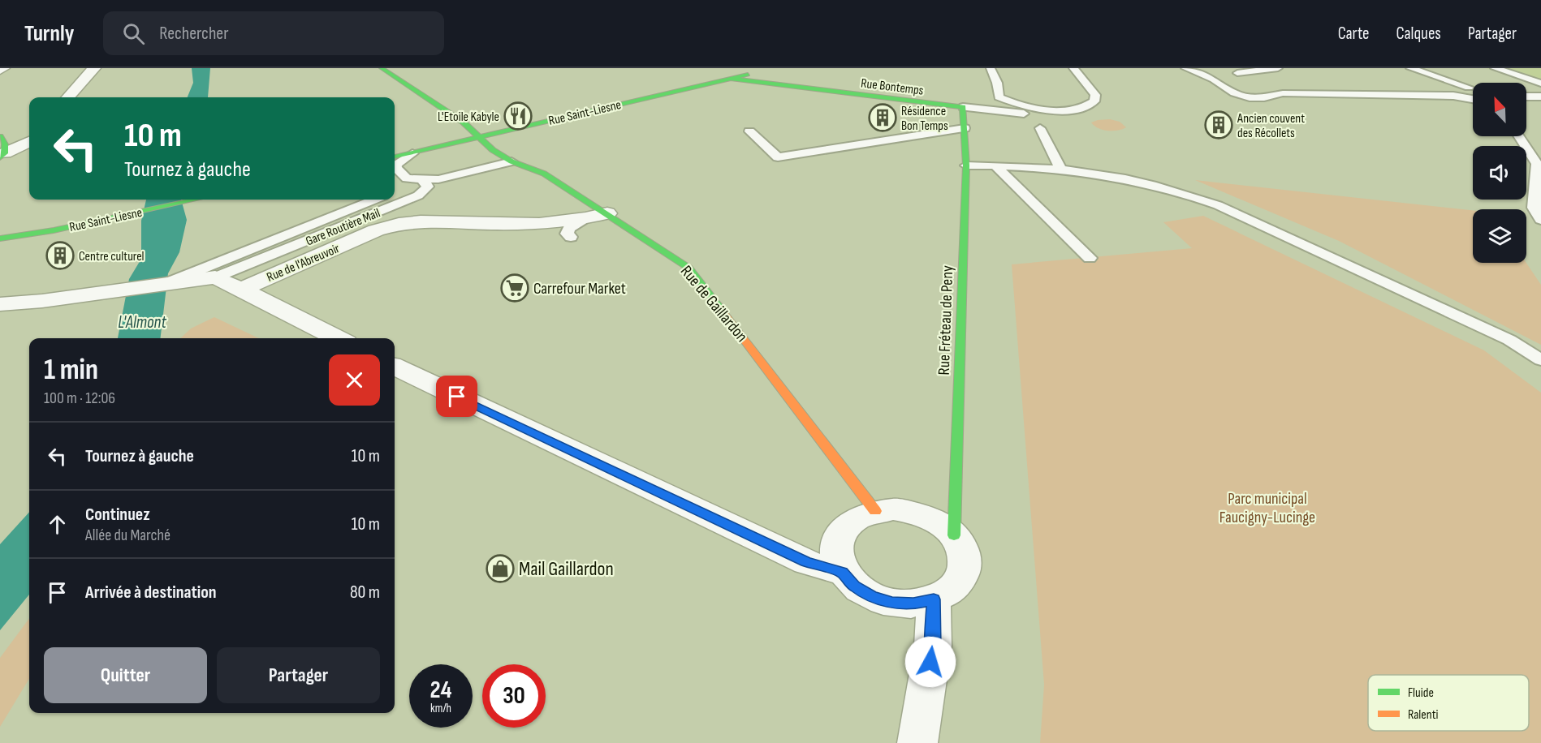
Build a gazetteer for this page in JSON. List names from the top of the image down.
{
  "streets": {
    "street": [
      "Rue Bontemps",
      "Rue Saint-Liesne",
      "Rue de l'Abreuvoir",
      "Rue de Gaillardon",
      "Rue Fréteau de Peny"
    ],
    "lane": ["Gare Routière Mail"]
  },
  "crossings": [
    ["Rue Bontemps", "Rue Saint-Liesne"],
    ["Rue Bontemps", "Rue Fréteau de Peny"],
    ["Rue Saint-Liesne", "Rue de Gaillardon"],
    ["Rue de l'Abreuvoir", "Rue de Gaillardon"],
    ["Rue de Gaillardon", "Rue Fréteau de Peny"]
  ],
  "water": ["L'Almont"],
  "parks": ["Parc municipal Faucigny-Lucinge"],
  "places": {
    "restaurant": ["L'Etoile Kabyle"],
    "building": ["Résidence Bon Temps", "Ancien couvent des Récollets", "Centre culturel"],
    "supermarket": ["Carrefour Market"],
    "shop": ["Mail Gaillardon"]
  },
  "legend": ["Fluide", "Ralenti"],
  "north": "top left",
  "page": {
    "header": "Turnly",
    "search": "Rechercher",
    "nav": ["Carte", "Calques", "Partager"],
    "turn": ["10 m", "Tournez à gauche"],
    "heading": ["1 min", "100 m · 12:06"],
    "list": [
      {
        "name": "Tournez à gauche",
        "value": "10 m"
      },
      {
        "name": "Continuez",
        "note": "Allée du Marché",
        "value": "10 m"
      },
      {
        "name": "Arrivée à destination",
        "value": "80 m"
      }
    ],
    "buttons": ["Quitter", "Partager"],
    "speed": "24 km/h",
    "limit": "30"
  }
}
